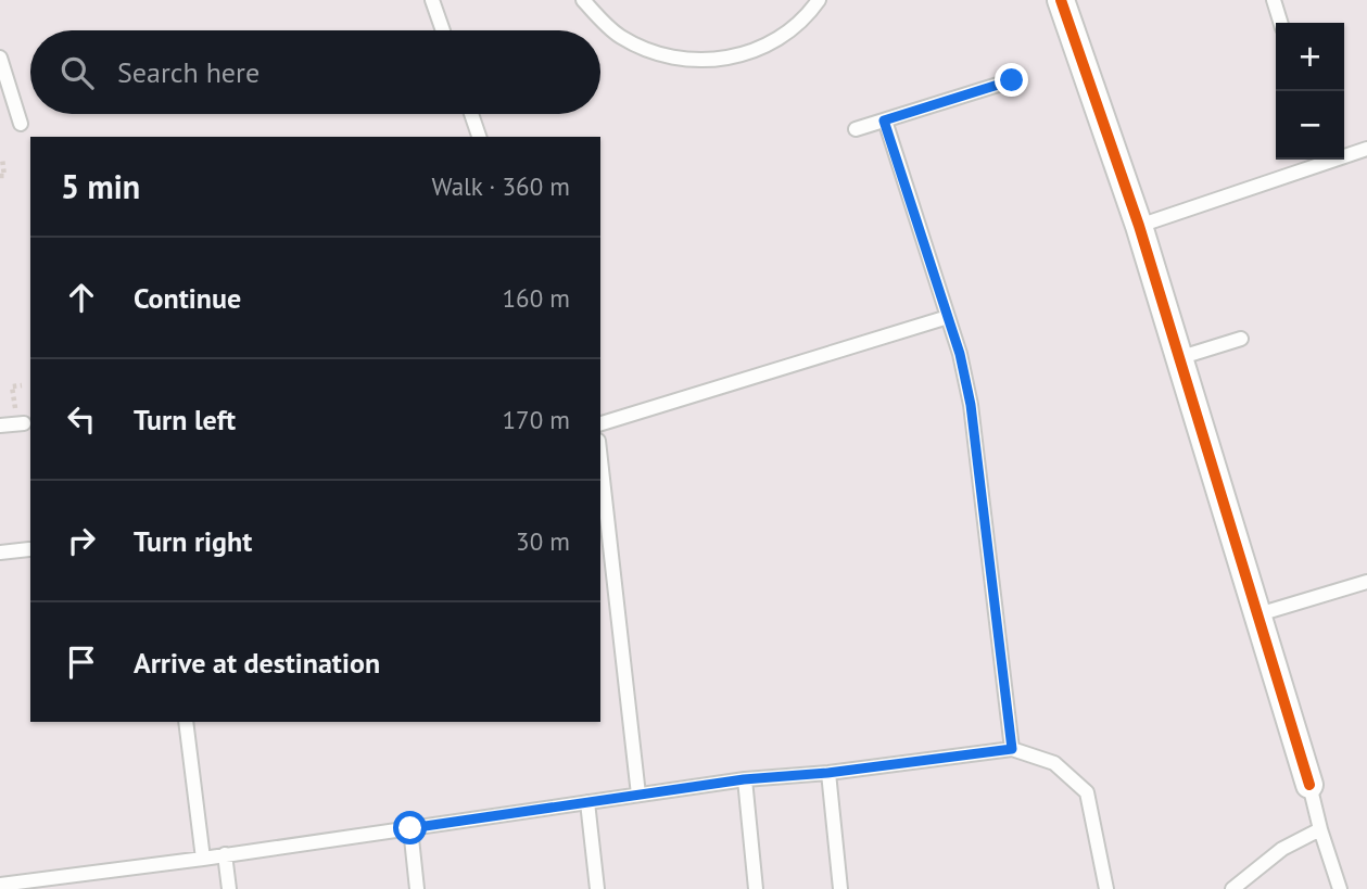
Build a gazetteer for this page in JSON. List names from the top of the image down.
{
  "page": {
    "map_buttons": ["+", "−"],
    "search": "Search here",
    "heading": ["5 min", "Walk · 360 m"],
    "list": [
      ["Continue", "160 m"],
      ["Turn left", "170 m"],
      ["Turn right", "30 m"],
      "Arrive at destination"
    ]
  }
}
